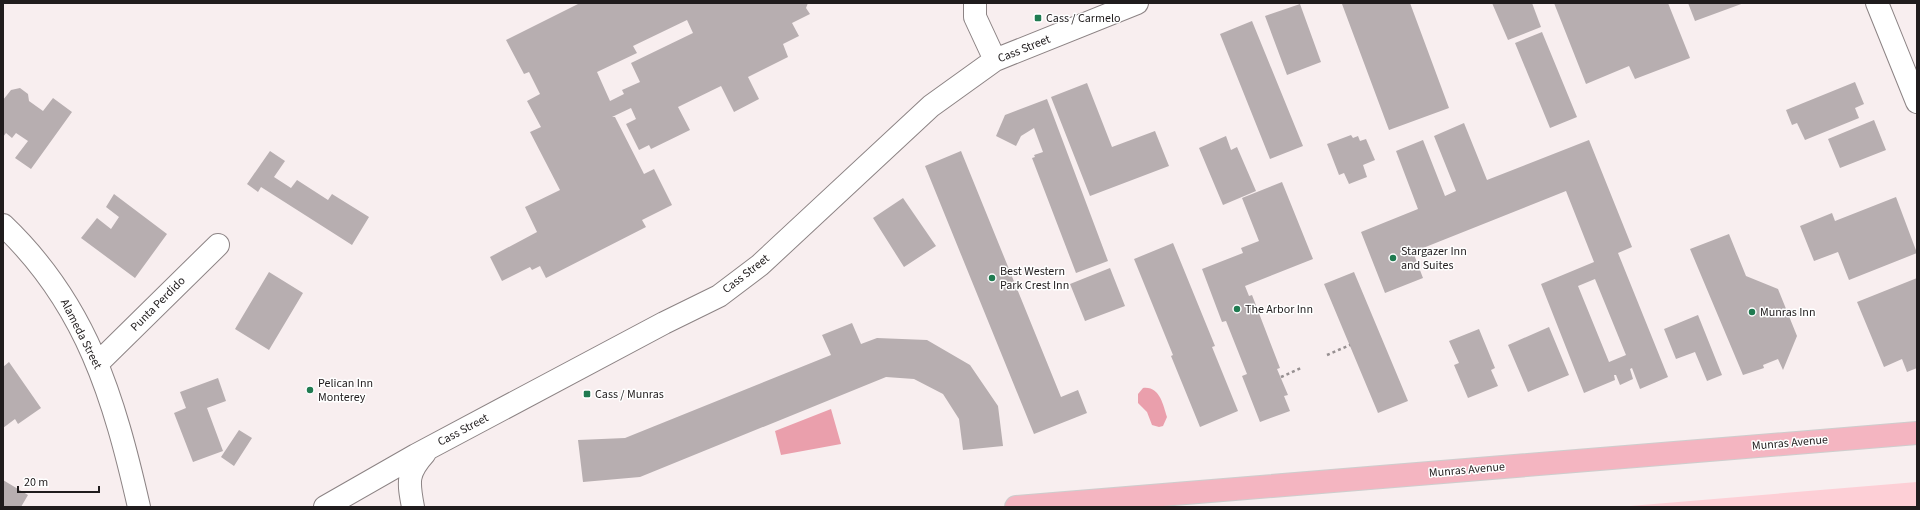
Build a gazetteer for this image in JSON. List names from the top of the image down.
{
  "streets": {
    "main road": ["Munras Avenue"],
    "street": ["Cass Street", "Punta Perdido", "Alameda Street"]
  },
  "crossings": [
    ["Punta Perdido", "Alameda Street"]
  ],
  "places": {
    "transit": ["Cass / Carmelo", "Cass / Munras"],
    "other": [
      "Stargazer Inn and Suites",
      "Best Western Park Crest Inn",
      "The Arbor Inn",
      "Munras Inn",
      "Pelican Inn Monterey"
    ]
  },
  "scale_bar": "20 m"
}
